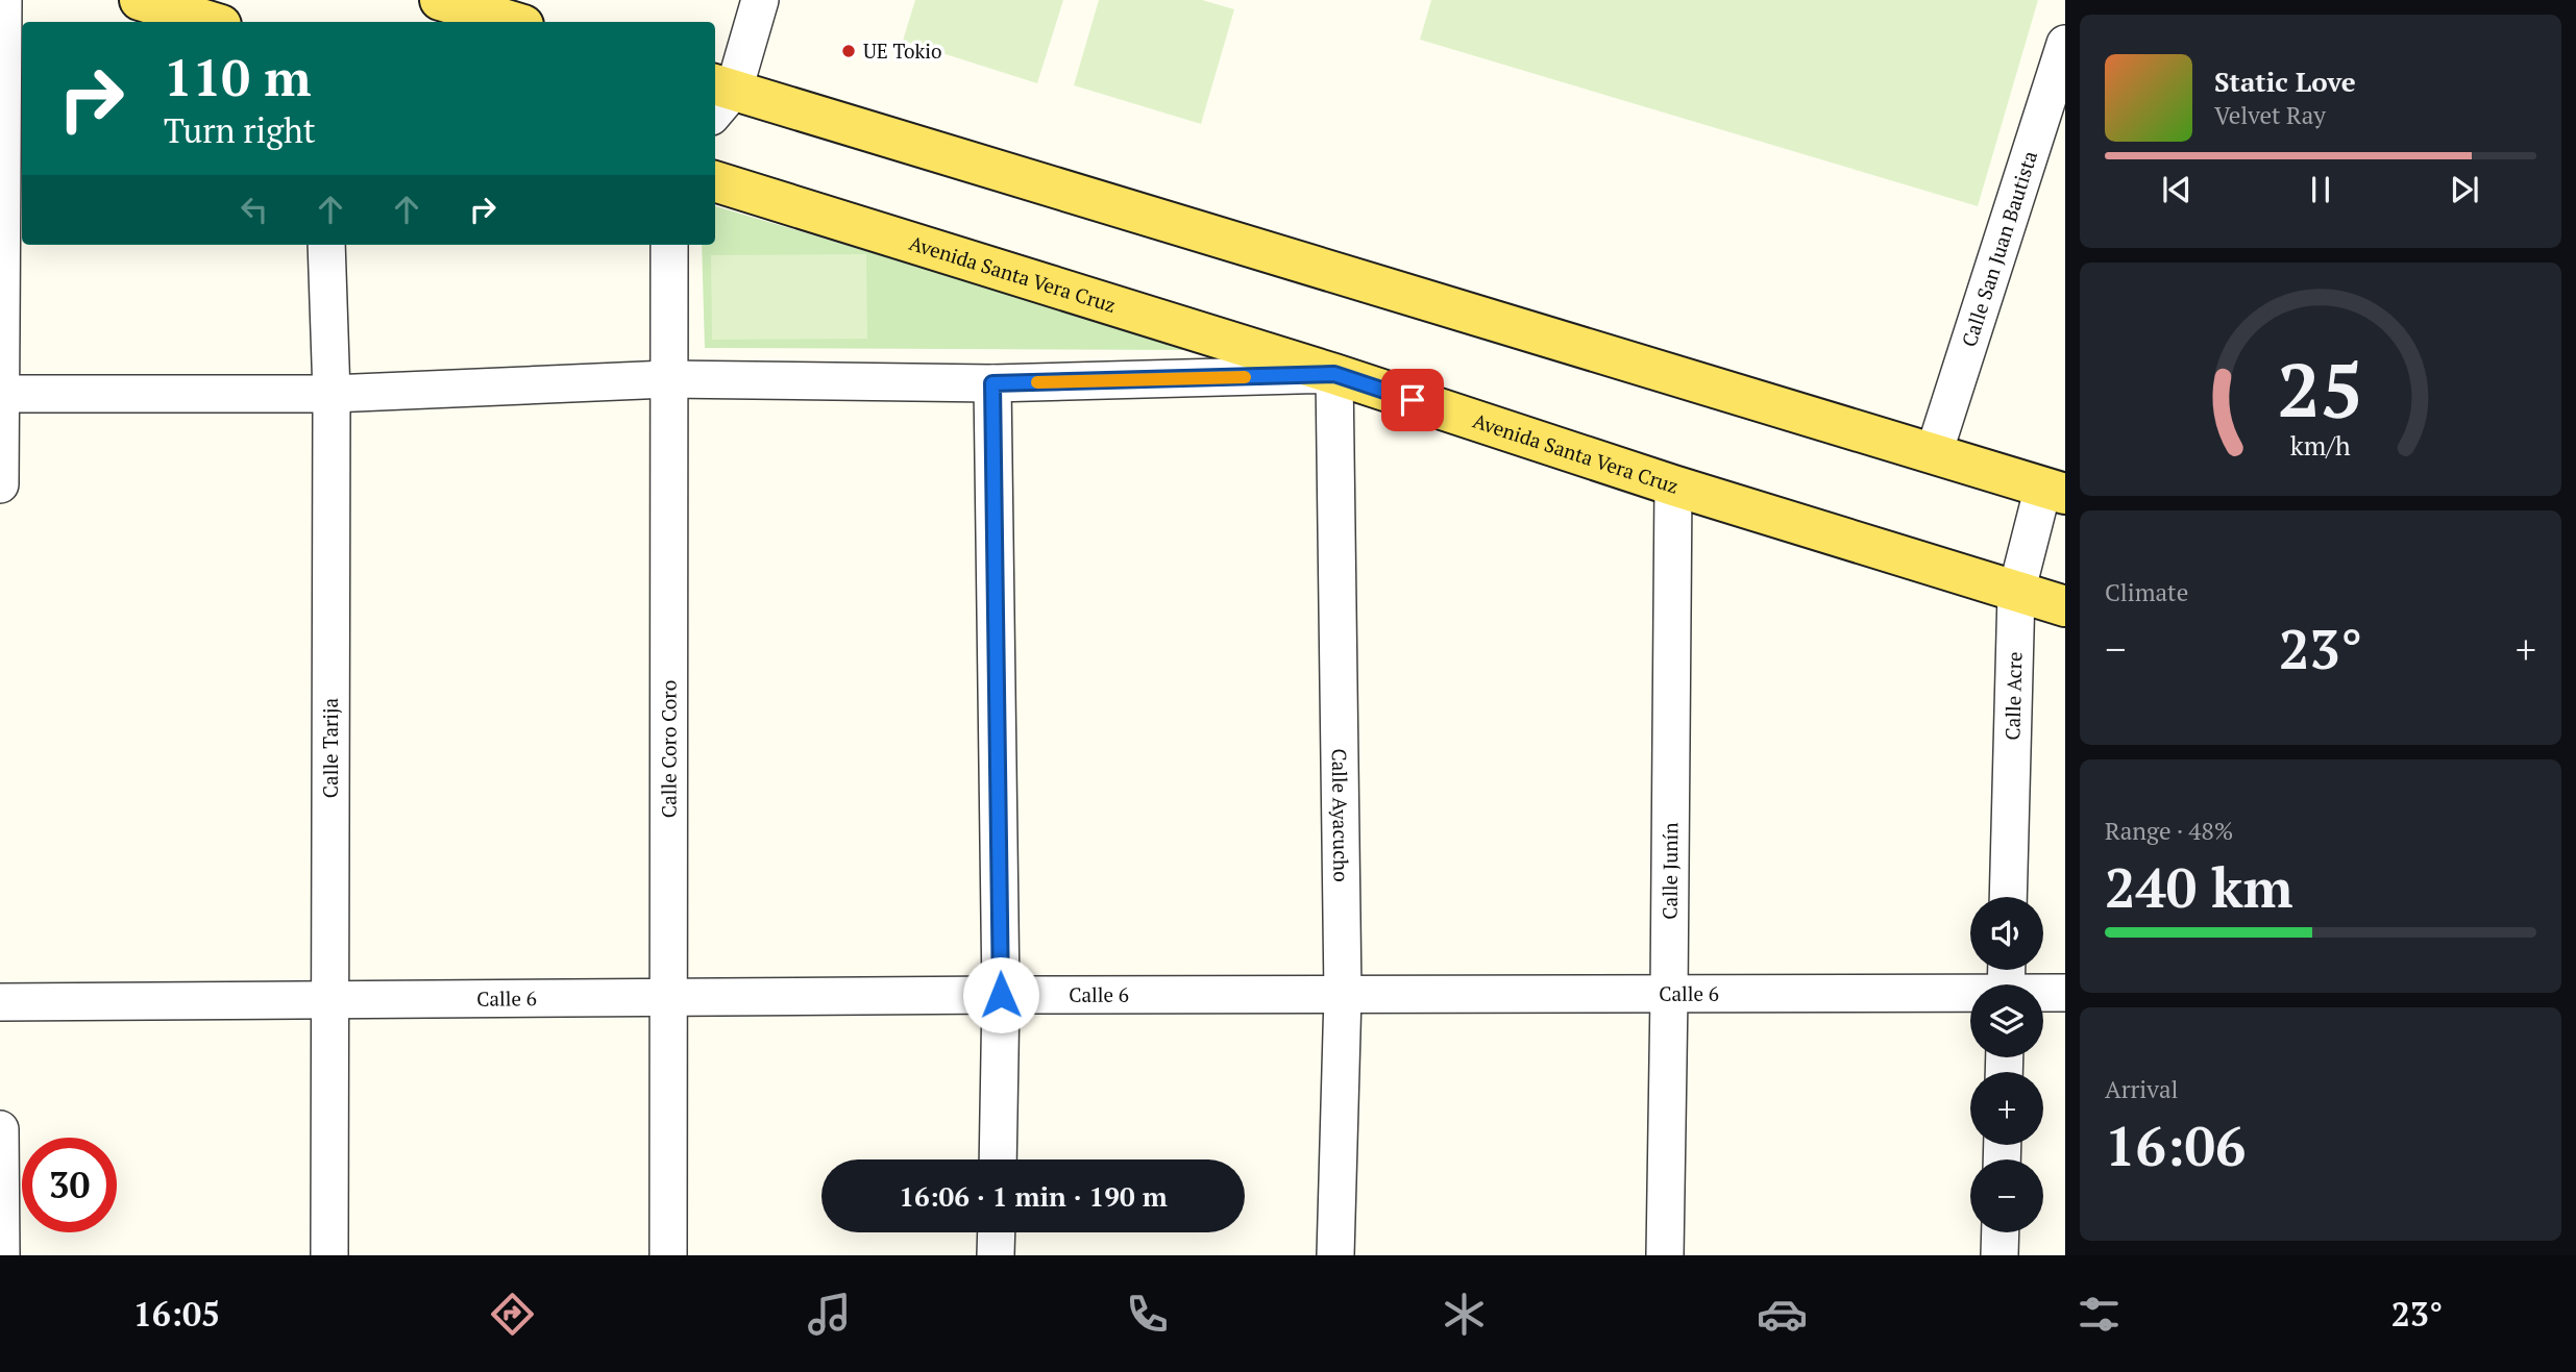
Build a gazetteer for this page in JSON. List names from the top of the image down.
{
  "streets": {
    "main road": ["Avenida Santa Vera Cruz"],
    "street": [
      "Calle San Juan Bautista",
      "Calle Acre",
      "Calle Tarija",
      "Calle Coro Coro",
      "Calle Ayacucho",
      "Calle Junín",
      "Calle 6"
    ]
  },
  "crossings": [
    ["Avenida Santa Vera Cruz", "Calle Acre"],
    ["Avenida Santa Vera Cruz", "Calle Ayacucho"],
    ["Avenida Santa Vera Cruz", "Calle Junín"],
    ["Calle Tarija", "Calle 6"],
    ["Calle Coro Coro", "Calle 6"],
    ["Calle Ayacucho", "Calle 6"],
    ["Calle Junín", "Calle 6"]
  ],
  "places": ["UE Tokio"],
  "page": {
    "turn": ["110 m", "Turn right"],
    "song": ["Static Love", "Velvet Ray"],
    "tile": [
      "Climate",
      ["Range · 48%", "240 km"],
      ["Arrival", "16:06"]
    ],
    "heat": ["−", "23°", "+"],
    "map_buttons": ["+", "−"],
    "limit": "30",
    "trip": "16:06 · 1 min · 190 m",
    "tabs": ["16:05", "23°"],
    "gauge": ["25", "km/h"]
  }
}
